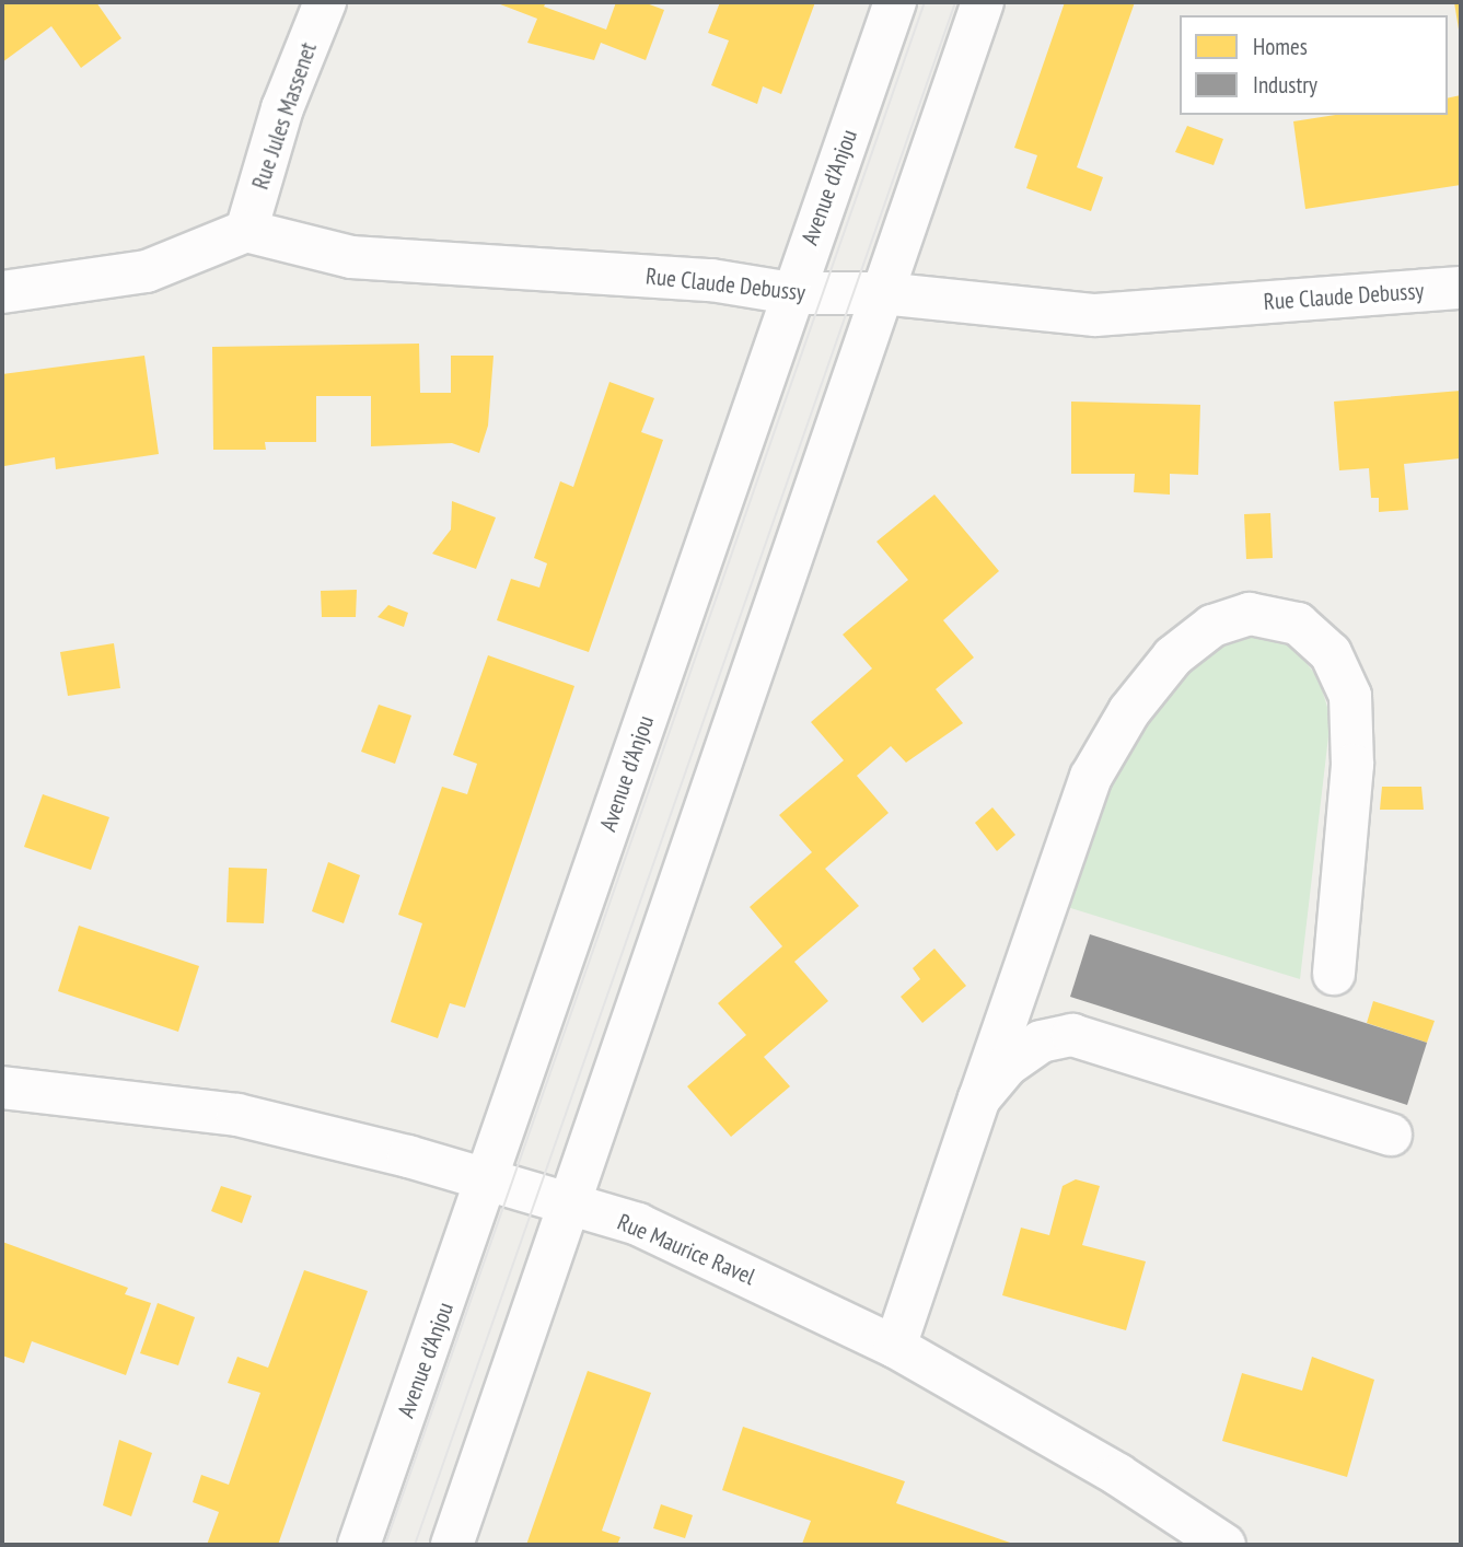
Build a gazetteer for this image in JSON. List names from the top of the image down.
{
  "streets": {
    "street": [
      "Rue Jules Massenet",
      "Avenue d'Anjou",
      "Rue Claude Debussy",
      "Rue Maurice Ravel"
    ]
  },
  "crossings": [
    ["Rue Jules Massenet", "Rue Claude Debussy"],
    ["Avenue d'Anjou", "Rue Claude Debussy"],
    ["Avenue d'Anjou", "Rue Maurice Ravel"]
  ],
  "legend": ["Homes", "Industry"]
}
